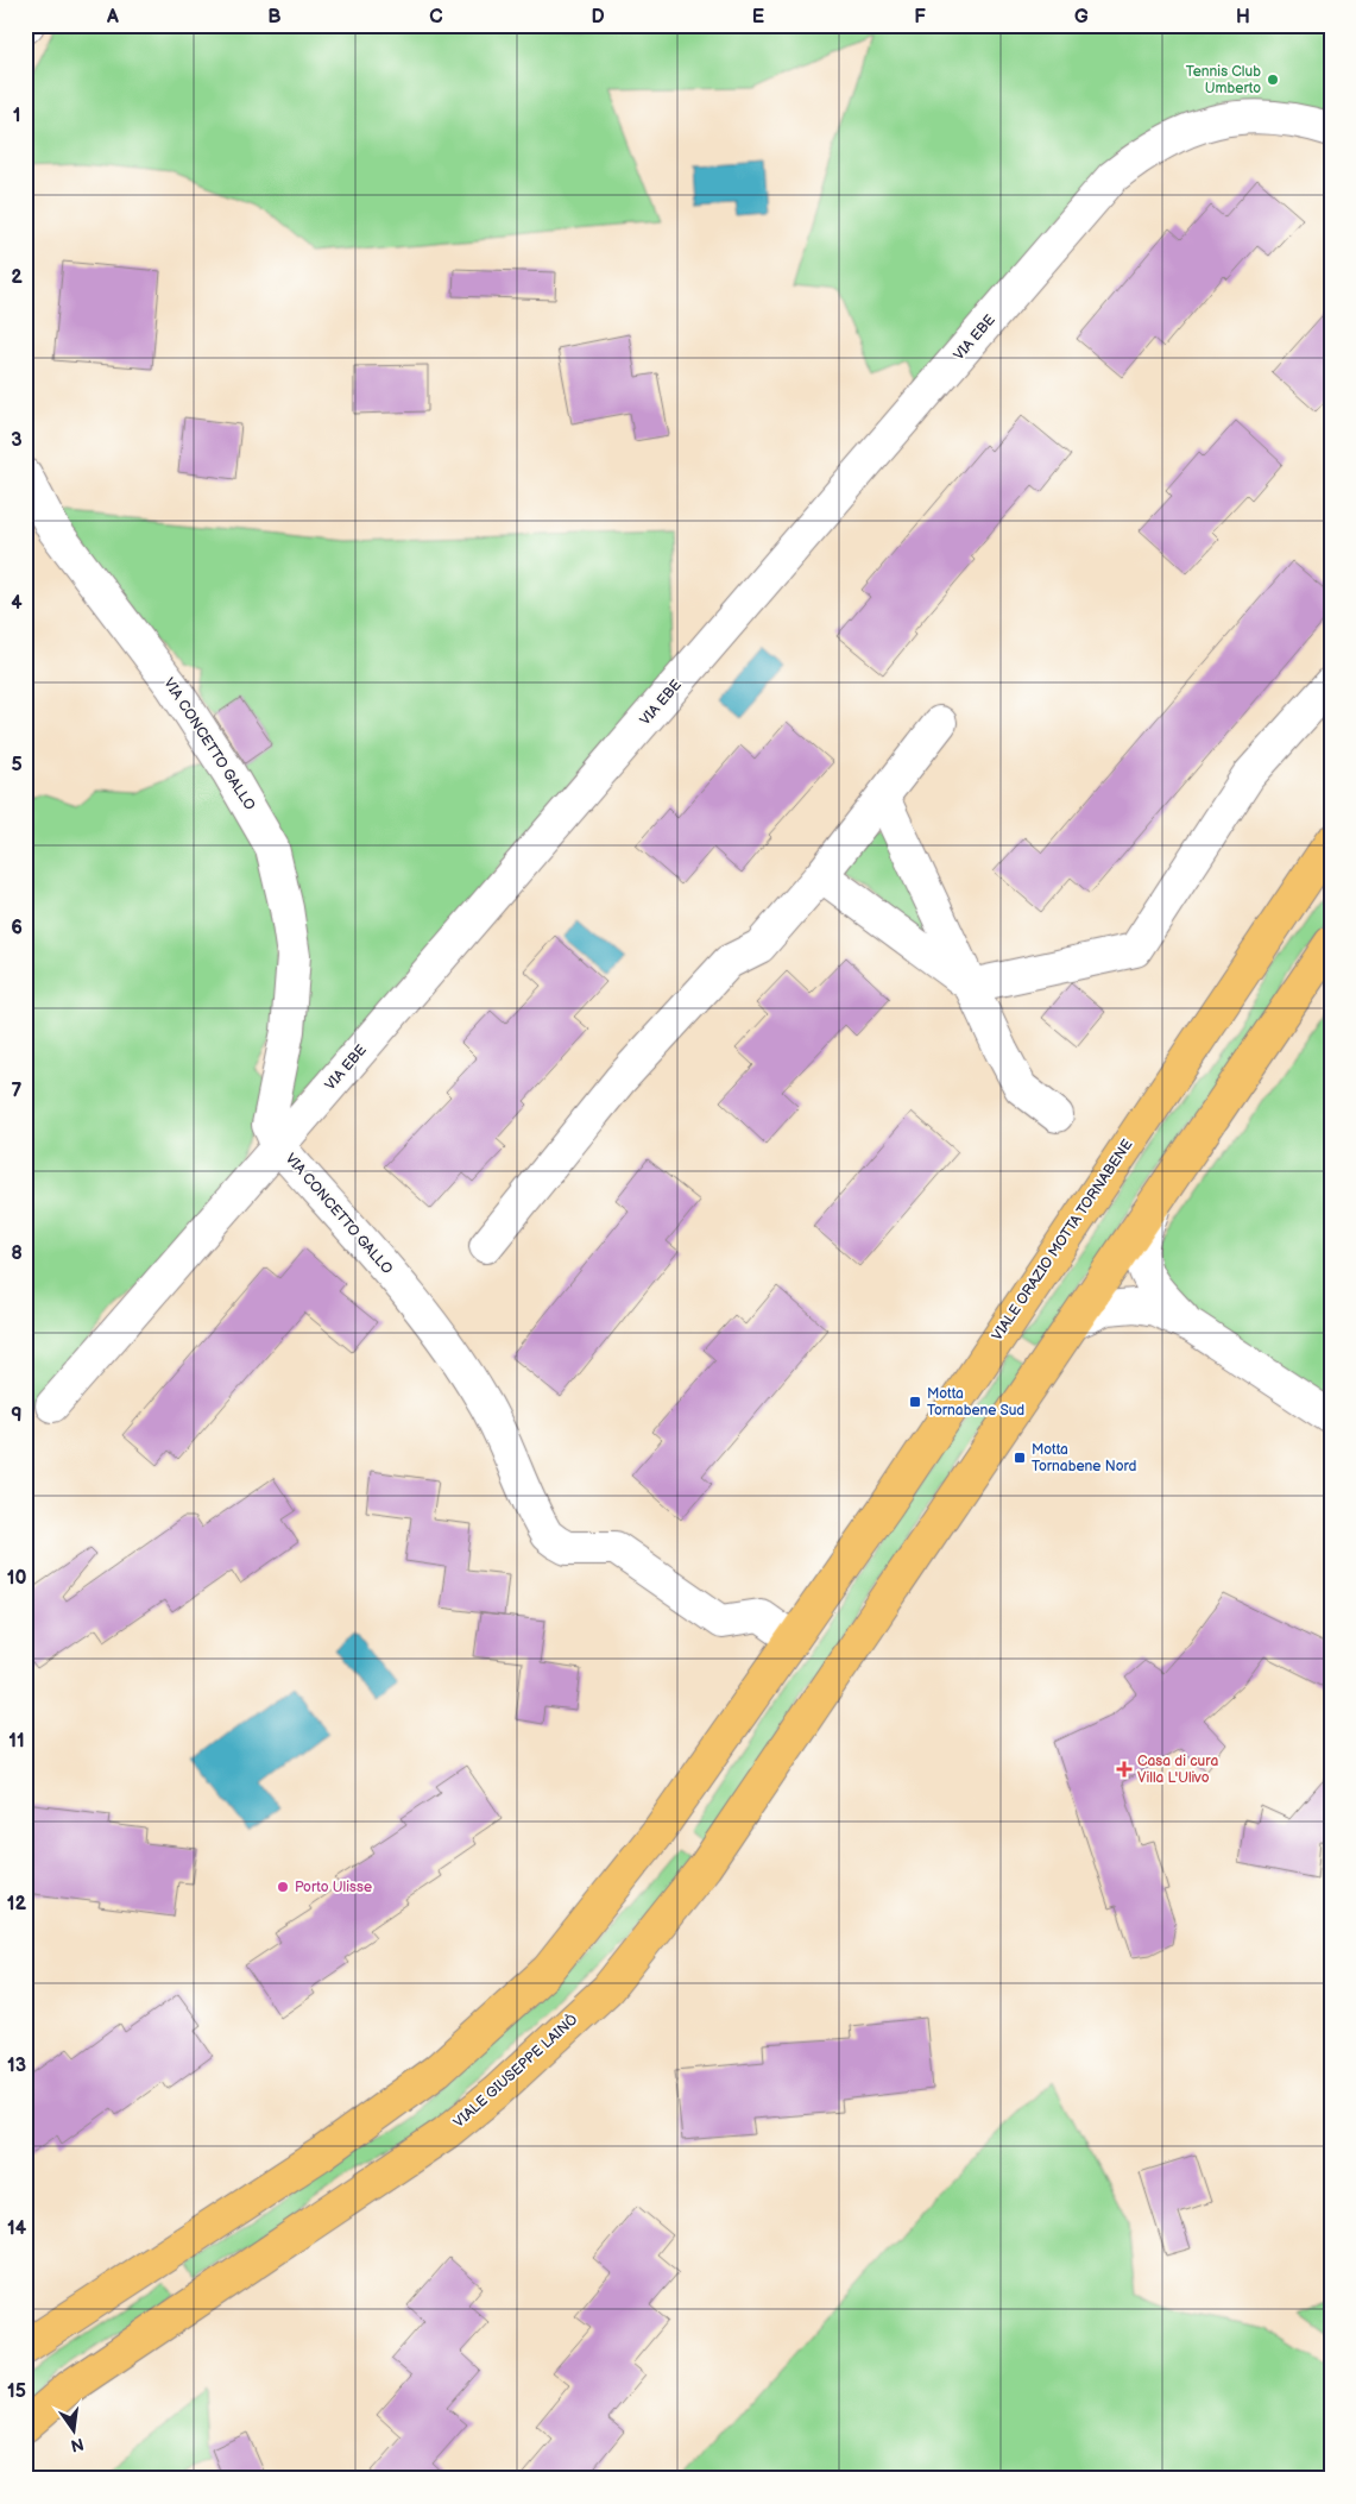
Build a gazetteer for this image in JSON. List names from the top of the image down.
{
  "streets": {
    "main road": ["VIALE ORAZIO MOTTA TORNABENE", "VIALE GIUSEPPE LAINÒ"],
    "street": ["VIA EBE", "VIA CONCETTO GALLO"]
  },
  "crossings": [
    ["VIA EBE", "VIA CONCETTO GALLO"],
    ["VIA CONCETTO GALLO", "VIALE ORAZIO MOTTA TORNABENE"]
  ],
  "places": {
    "other": ["Tennis Club Umberto", "Porto Ulisse"],
    "transit": ["Motta Tornabene Sud", "Motta Tornabene Nord"],
    "health": ["Casa di cura Villa L'Ulivo"]
  },
  "north": "bottom",
  "grid": {
    "columns": [
      "A",
      "B",
      "C",
      "D",
      "E",
      "F",
      "G",
      "H"
    ],
    "rows": [
      "1",
      "2",
      "3",
      "4",
      "5",
      "6",
      "7",
      "8",
      "9",
      "10",
      "11",
      "12",
      "13",
      "14",
      "15"
    ]
  }
}
